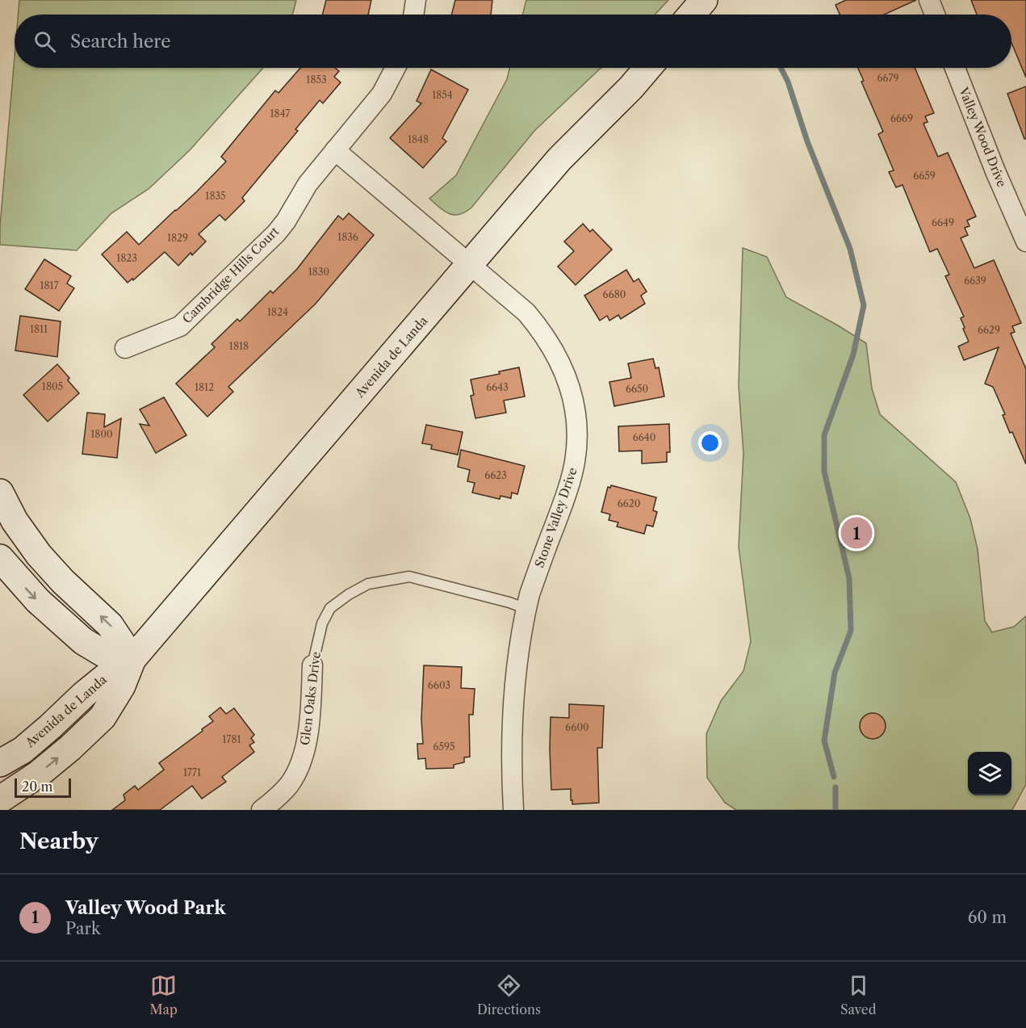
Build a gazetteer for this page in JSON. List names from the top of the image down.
{
  "streets": {
    "street": [
      "Valley Wood Drive",
      "Cambridge Hills Court",
      "Avenida de Landa",
      "Stone Valley Drive",
      "Glen Oaks Drive"
    ]
  },
  "crossings": [
    ["Cambridge Hills Court", "Stone Valley Drive"],
    ["Avenida de Landa", "Stone Valley Drive"],
    ["Stone Valley Drive", "Glen Oaks Drive"]
  ],
  "house_numbers": [
    "6679",
    "1853",
    "1854",
    "1847",
    "6669",
    "1848",
    "6659",
    "1835",
    "6649",
    "1836",
    "1829",
    "1823",
    "1830",
    "6639",
    "1817",
    "6680",
    "1824",
    "1811",
    "6629",
    "1818",
    "1805",
    "1812",
    "6643",
    "6650",
    "1800",
    "6640",
    "6623",
    "6620",
    "6603",
    "6600",
    "1781",
    "6595",
    "1771"
  ],
  "scale_bar": "20 m",
  "page": {
    "search": "Search here",
    "pins": "1",
    "scale": "20 m",
    "heading": "Nearby",
    "list": [
      {
        "mark": "1",
        "name": "Valley Wood Park",
        "note": "Park",
        "value": "60 m"
      }
    ],
    "nav": ["Map", "Directions", "Saved"]
  }
}
